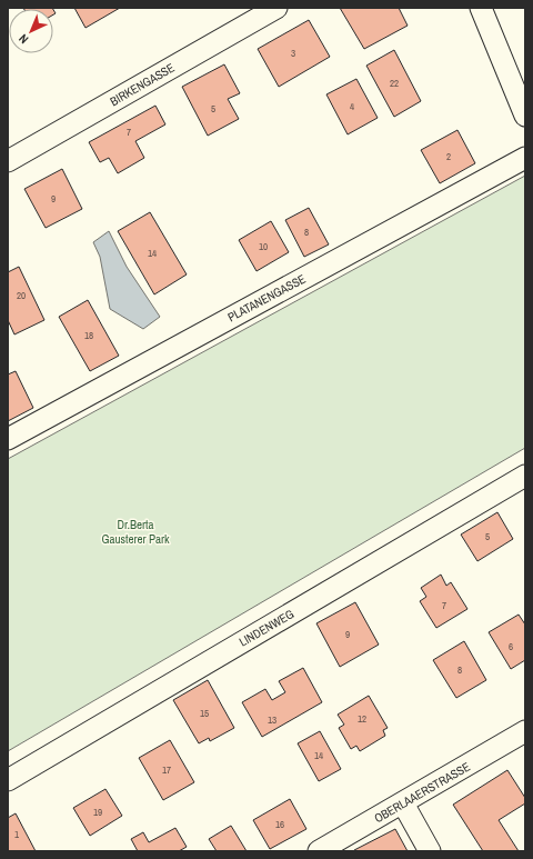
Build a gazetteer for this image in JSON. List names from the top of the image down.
{
  "streets": {
    "street": [
      "BIRKENGASSE",
      "PLATANENGASSE",
      "LINDENWEG",
      "OBERLAAERSTRASSE"
    ]
  },
  "parks": ["Dr.Berta Gausterer Park"],
  "house_numbers": [
    "3",
    "22",
    "4",
    "5",
    "7",
    "2",
    "9",
    "8",
    "10",
    "14",
    "20",
    "18",
    "5",
    "7",
    "9",
    "6",
    "8",
    "15",
    "12",
    "13",
    "14",
    "17",
    "19",
    "16",
    "1"
  ],
  "north": "bottom left"
}
